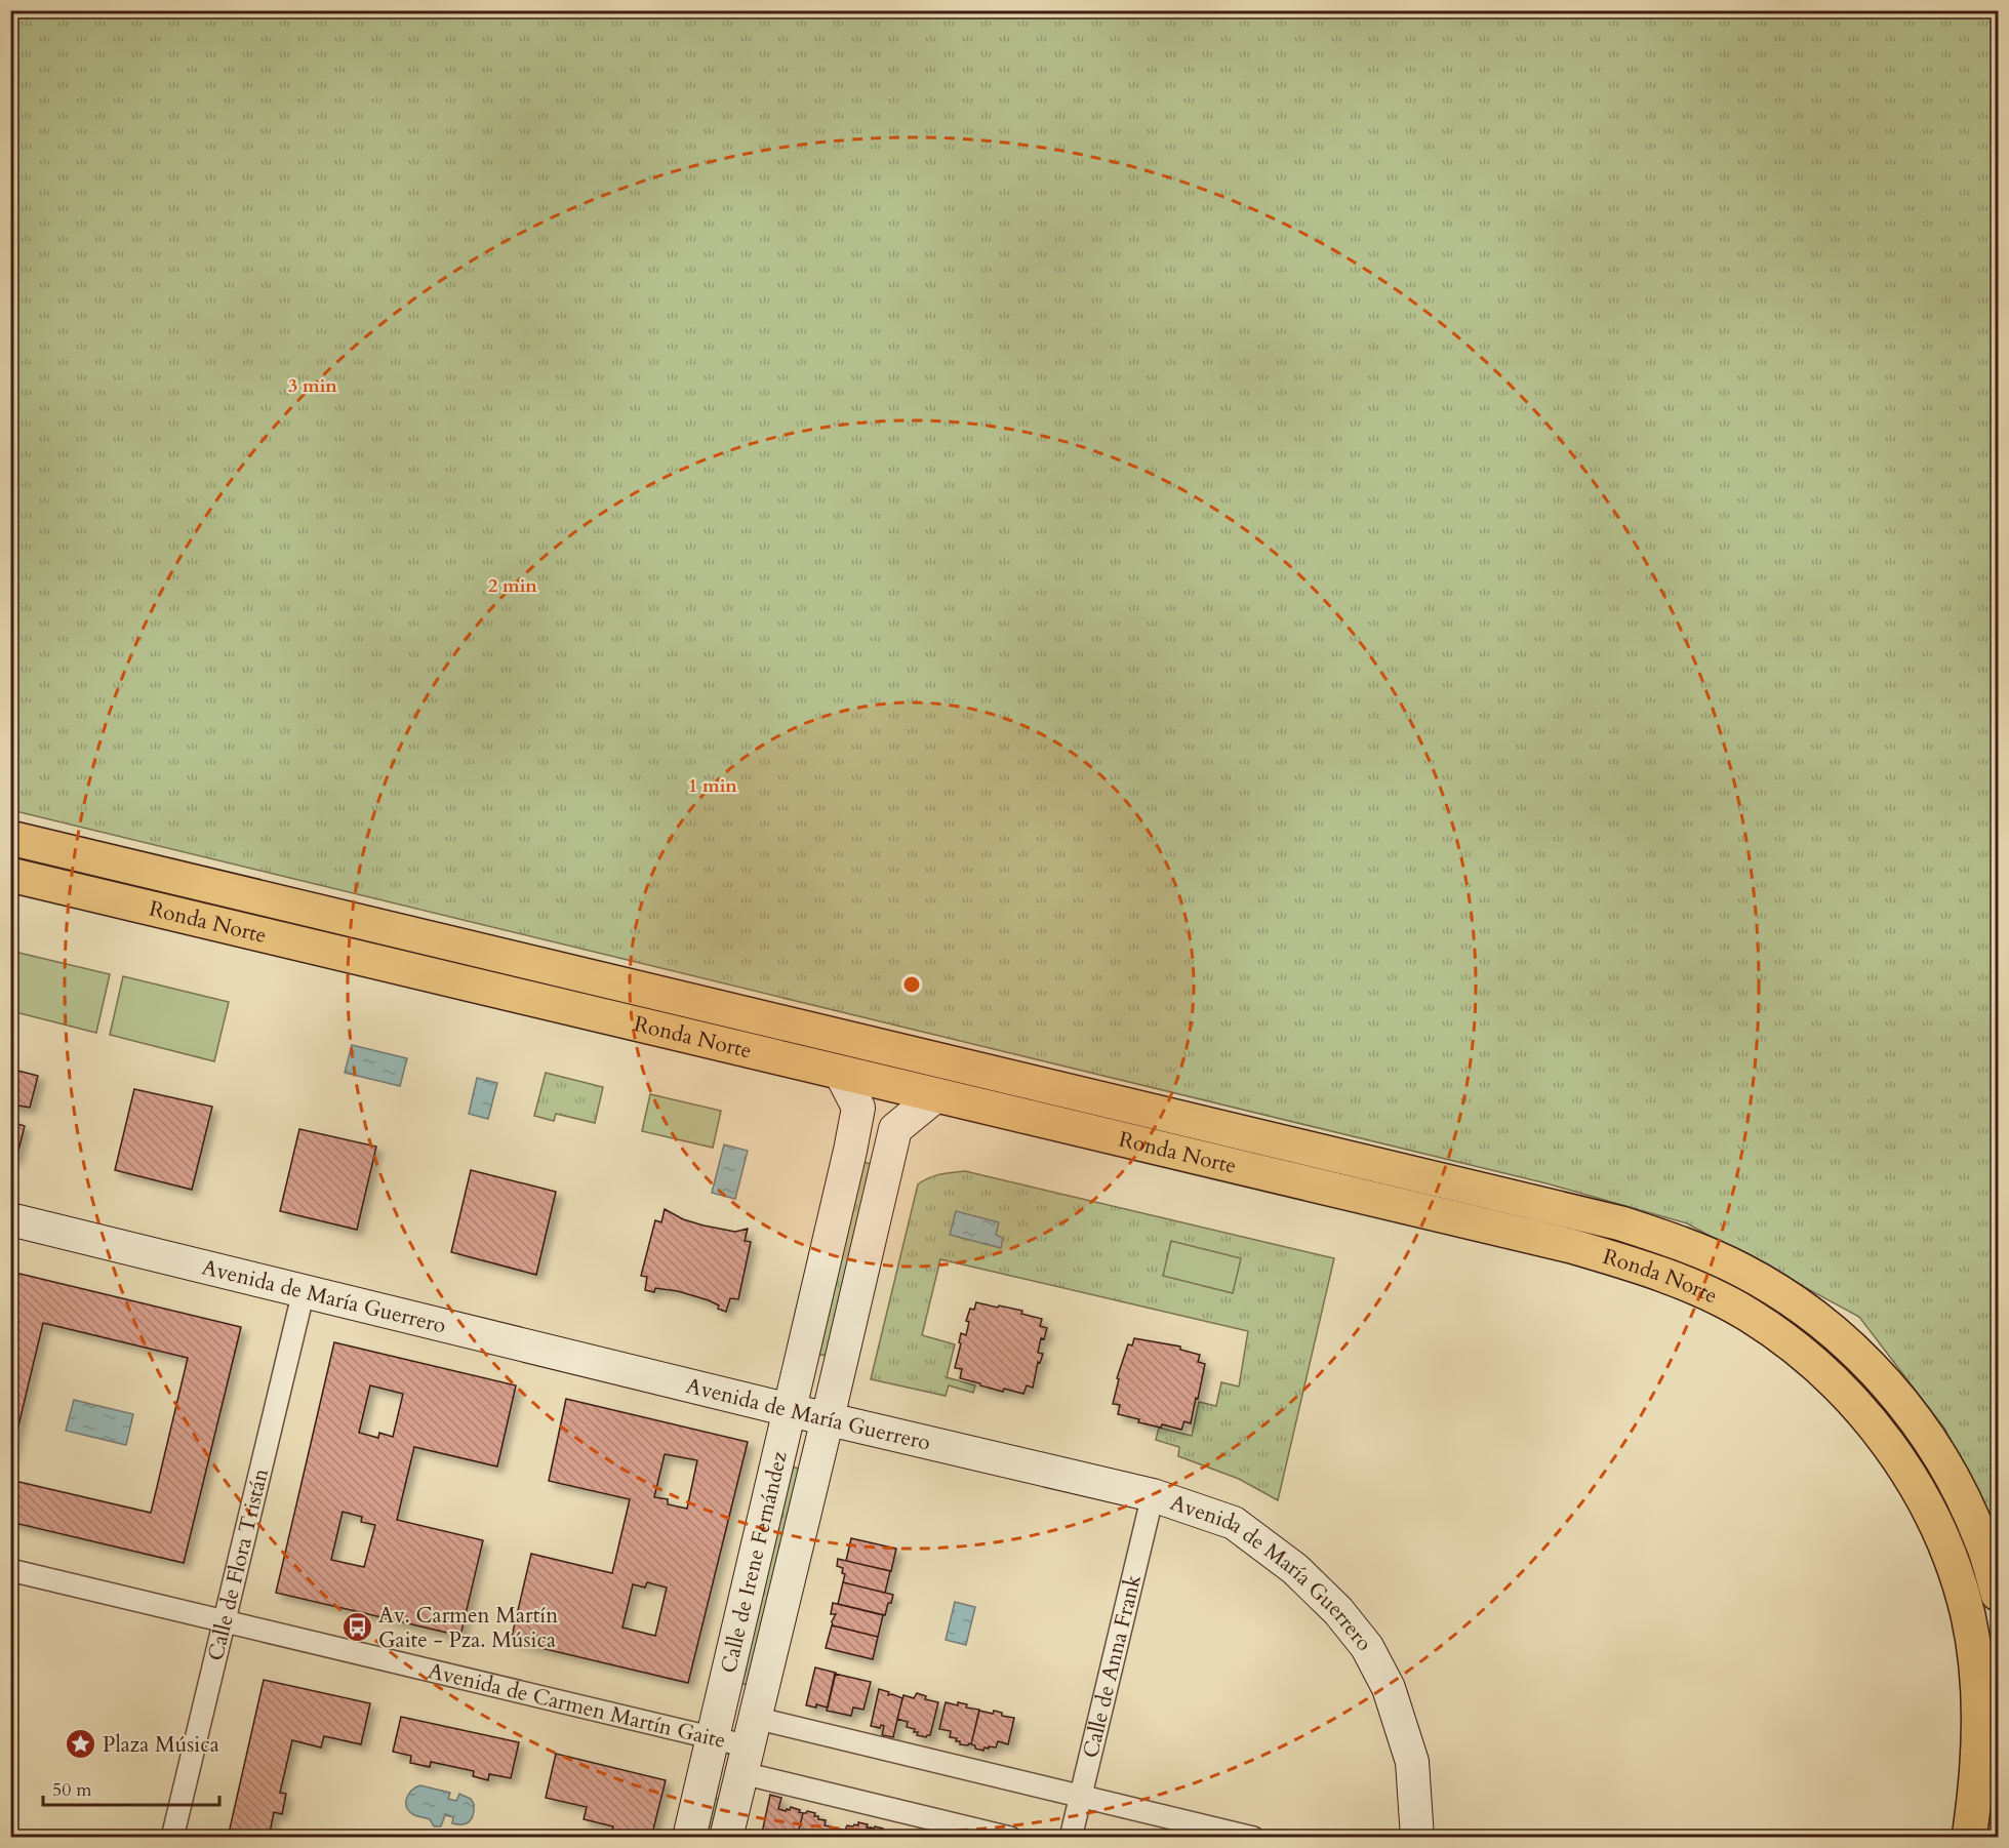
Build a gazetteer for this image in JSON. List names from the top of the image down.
{
  "streets": {
    "main road": ["Ronda Norte"],
    "street": [
      "Avenida de María Guerrero",
      "Calle de Irene Fernández",
      "Calle de Flora Tristán",
      "Calle de Anna Frank",
      "Avenida de Carmen Martín Gaite"
    ]
  },
  "crossings": [
    ["Ronda Norte", "Calle de Irene Fernández"],
    ["Avenida de María Guerrero", "Calle de Irene Fernández"],
    ["Avenida de María Guerrero", "Calle de Flora Tristán"],
    ["Avenida de María Guerrero", "Calle de Anna Frank"],
    ["Calle de Irene Fernández", "Avenida de Carmen Martín Gaite"],
    ["Calle de Flora Tristán", "Avenida de Carmen Martín Gaite"],
    ["Calle de Anna Frank", "Avenida de Carmen Martín Gaite"]
  ],
  "places": {
    "bus stop": ["Av. Carmen Martín Gaite - Pza. Música"],
    "place": ["Plaza Música"]
  },
  "scale_bar": "50 m",
  "rings": ["3 min", "2 min", "1 min"]
}
